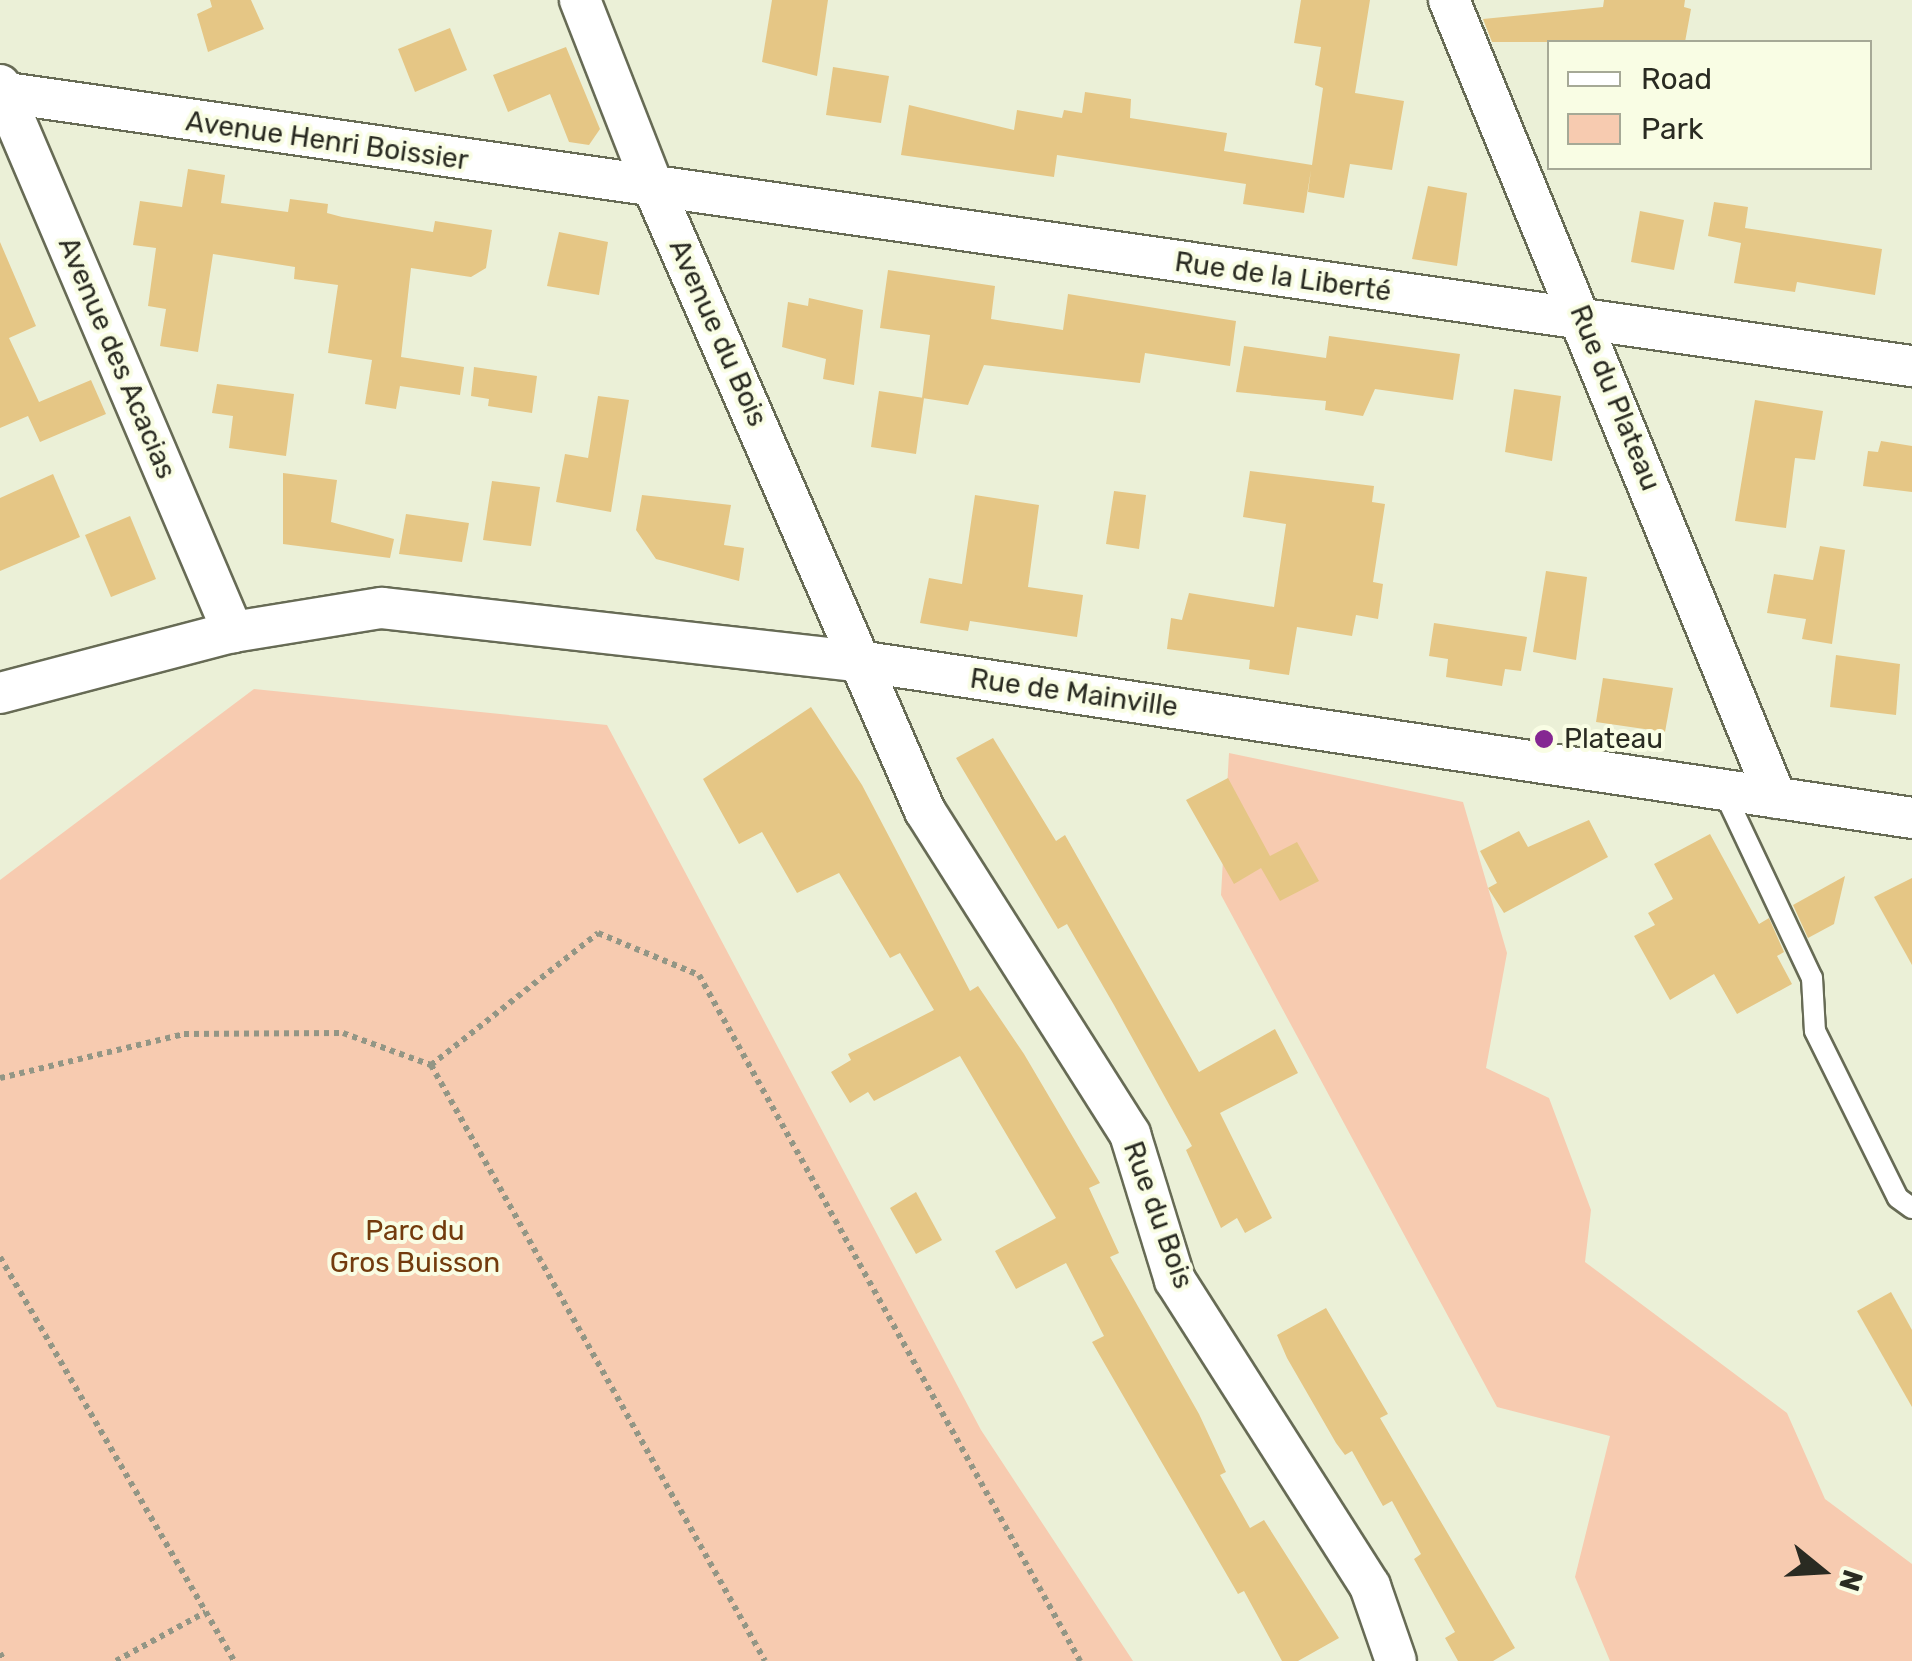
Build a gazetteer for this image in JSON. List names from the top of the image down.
{
  "streets": {
    "street": [
      "Avenue Henri Boissier",
      "Rue de la Liberté",
      "Avenue du Bois",
      "Avenue des Acacias",
      "Rue du Plateau",
      "Rue de Mainville",
      "Rue du Bois"
    ]
  },
  "crossings": [
    ["Avenue Henri Boissier", "Rue de la Liberté"],
    ["Avenue Henri Boissier", "Avenue du Bois"],
    ["Avenue Henri Boissier", "Avenue des Acacias"],
    ["Rue de la Liberté", "Avenue du Bois"],
    ["Rue de la Liberté", "Rue du Plateau"],
    ["Avenue du Bois", "Rue de Mainville"],
    ["Avenue du Bois", "Rue du Bois"],
    ["Avenue des Acacias", "Rue de Mainville"],
    ["Rue du Plateau", "Rue de Mainville"],
    ["Rue de Mainville", "Rue du Bois"]
  ],
  "parks": ["Parc du Gros Buisson"],
  "places": ["Plateau"],
  "legend": ["Road", "Park"],
  "north": "right"
}
